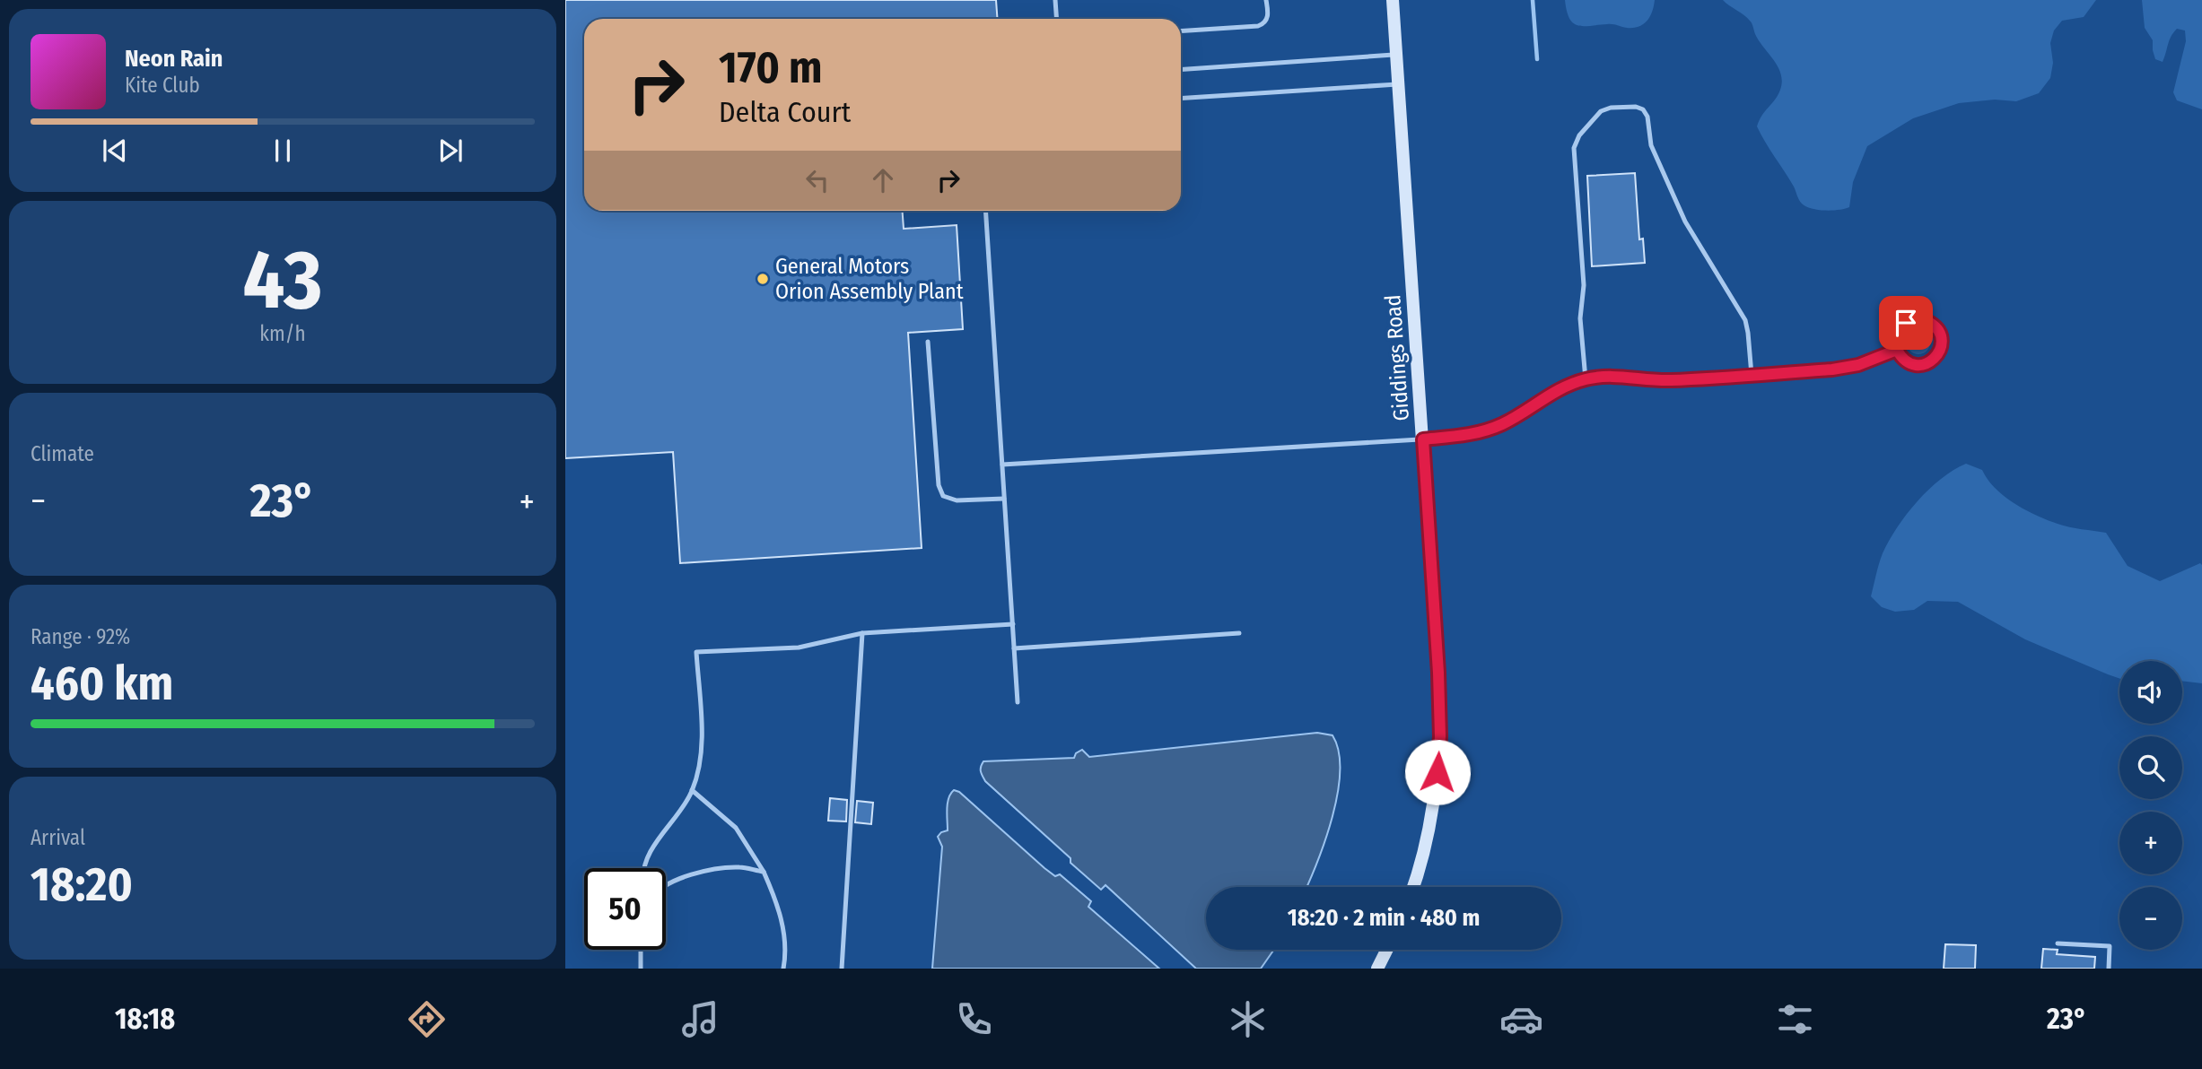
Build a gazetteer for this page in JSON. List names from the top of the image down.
{
  "streets": {
    "main road": ["Giddings Road"]
  },
  "places": ["General Motors Orion Assembly Plant"],
  "page": {
    "turn": ["170 m", "Delta Court"],
    "song": ["Neon Rain", "Kite Club"],
    "tile": [
      ["43", "km/h"],
      "Climate",
      ["Range · 92%", "460 km"],
      ["Arrival", "18:20"]
    ],
    "heat": ["−", "23°", "+"],
    "map_buttons": ["+", "−"],
    "limit": "50",
    "trip": "18:20 · 2 min · 480 m",
    "tabs": ["18:18", "23°"]
  }
}
